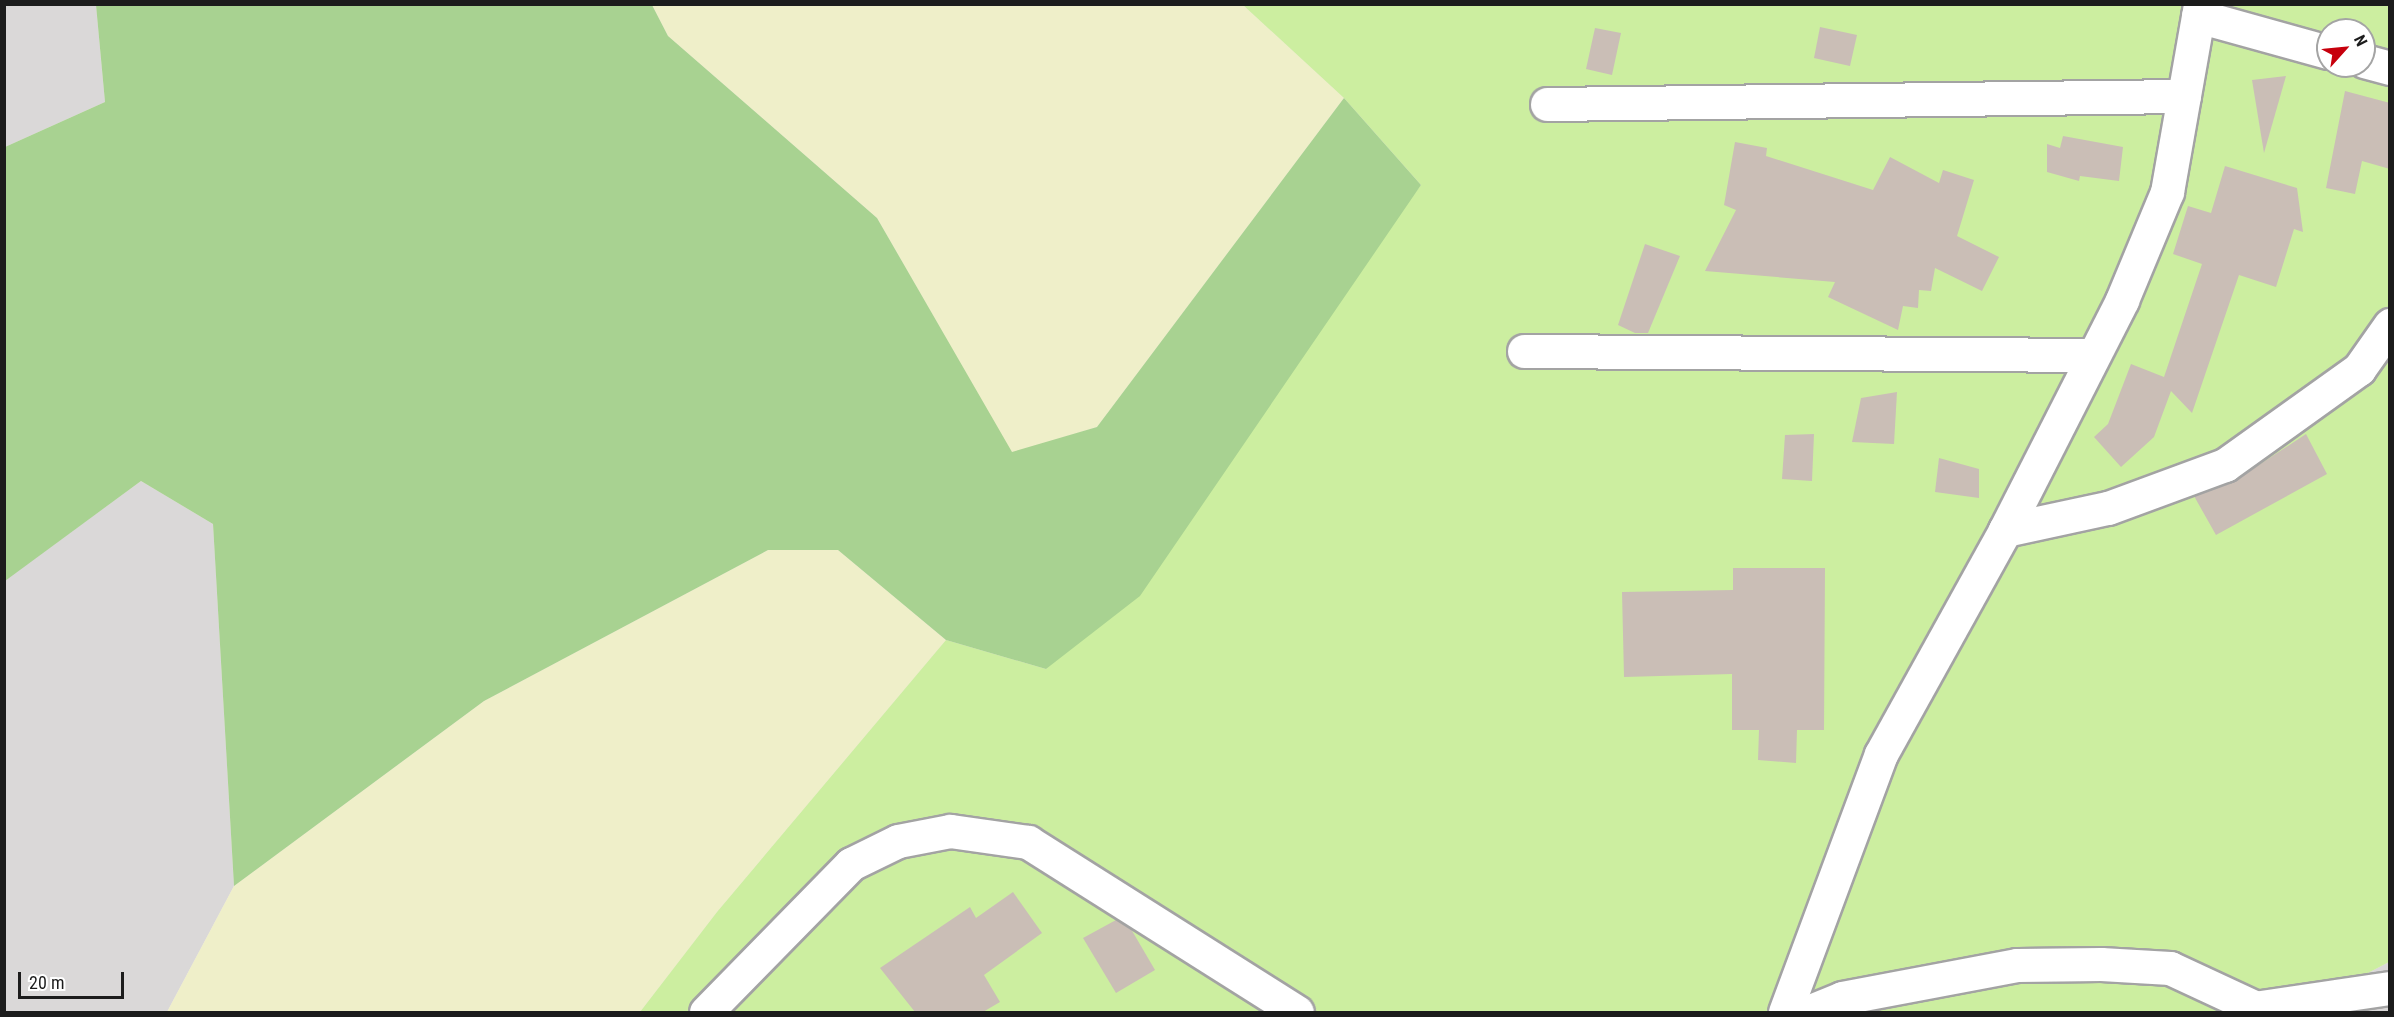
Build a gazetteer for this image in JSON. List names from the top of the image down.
{
  "scale_bar": "20 m",
  "north": "top right"
}
